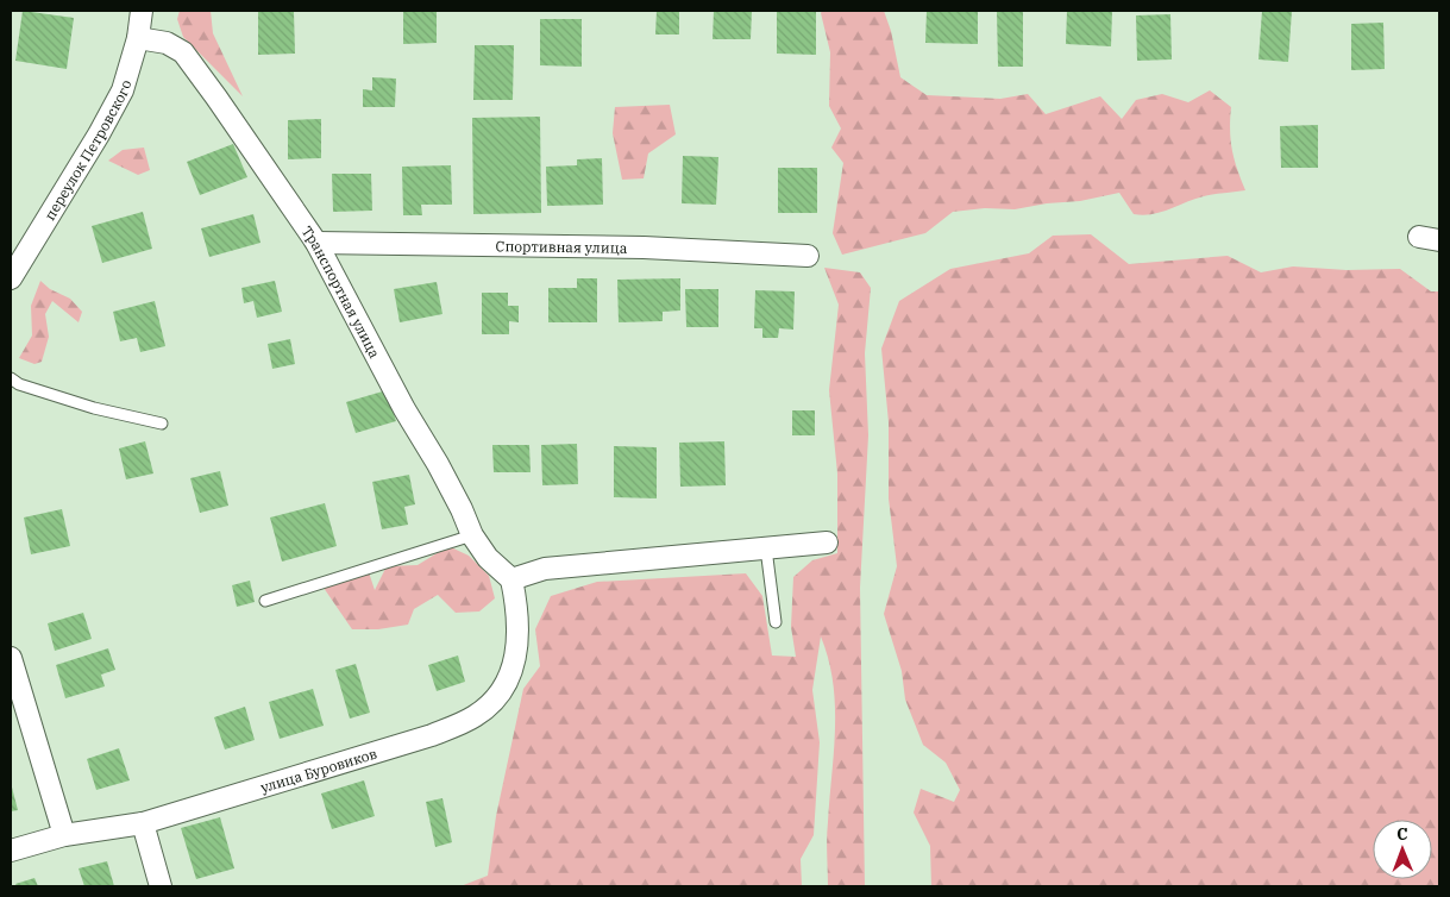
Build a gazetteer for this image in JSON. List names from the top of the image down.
{
  "streets": {
    "street": [
      "переулок Петровского",
      "Спортивная улица",
      "Транспортная улица",
      "улица Буровиков"
    ]
  },
  "crossings": [
    ["переулок Петровского", "Транспортная улица"],
    ["Спортивная улица", "Транспортная улица"],
    ["Транспортная улица", "улица Буровиков"]
  ],
  "north": "top"
}
